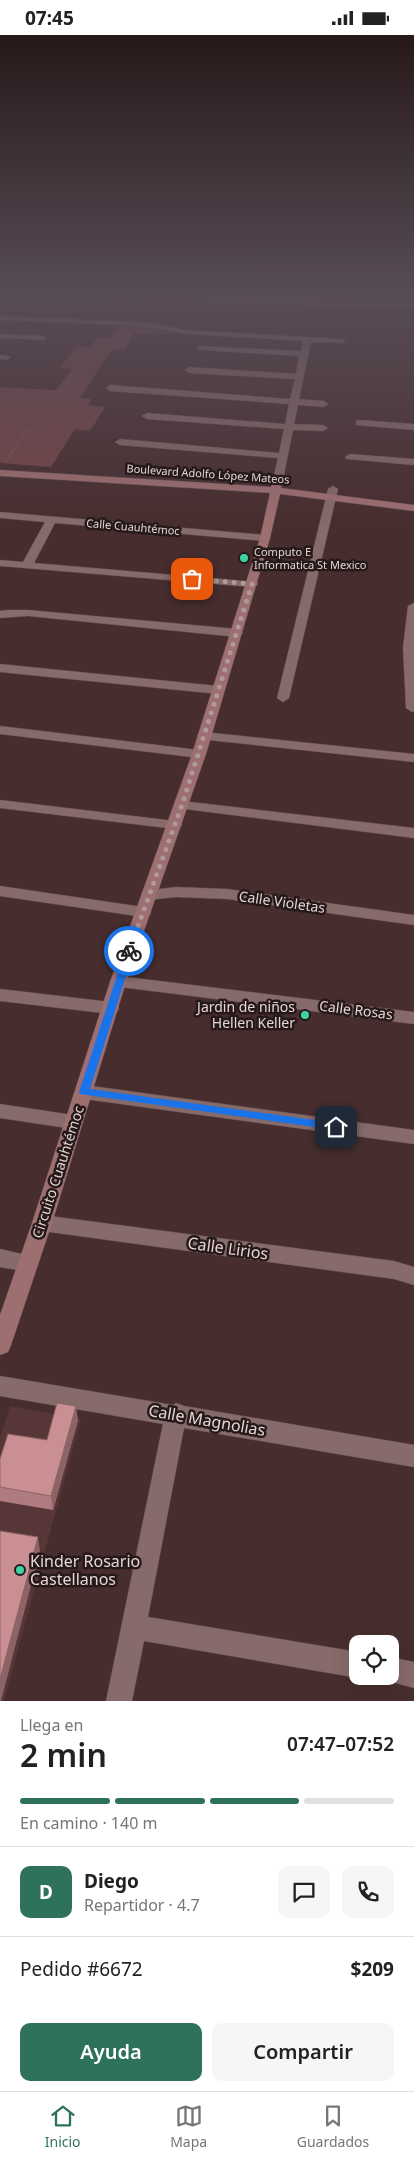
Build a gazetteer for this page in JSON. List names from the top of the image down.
{
  "streets": {
    "street": [
      "Boulevard Adolfo López Mateos",
      "Calle Cuauhtémoc",
      "Calle Violetas",
      "Calle Rosas",
      "Circuito Cuauhtémoc",
      "Calle Lirios",
      "Calle Magnolias"
    ]
  },
  "crossings": [
    ["Boulevard Adolfo López Mateos", "Circuito Cuauhtémoc"],
    ["Calle Cuauhtémoc", "Circuito Cuauhtémoc"],
    ["Calle Violetas", "Circuito Cuauhtémoc"],
    ["Calle Rosas", "Circuito Cuauhtémoc"],
    ["Circuito Cuauhtémoc", "Calle Lirios"]
  ],
  "places": ["Computo E Informatica St Mexico", "Jardin de niños Hellen Keller", "Kinder Rosario Castellanos"],
  "page": {
    "status": "07:45",
    "heading": ["2 min", "Llega en", "07:47–07:52"],
    "panel": [
      "Diego",
      "Repartidor · 4.7",
      "Pedido #6672",
      "$209"
    ],
    "bar": "En camino · 140 m",
    "round": "D",
    "buttons": ["Ayuda", "Compartir"],
    "tabs": ["Inicio", "Mapa", "Guardados"]
  }
}
